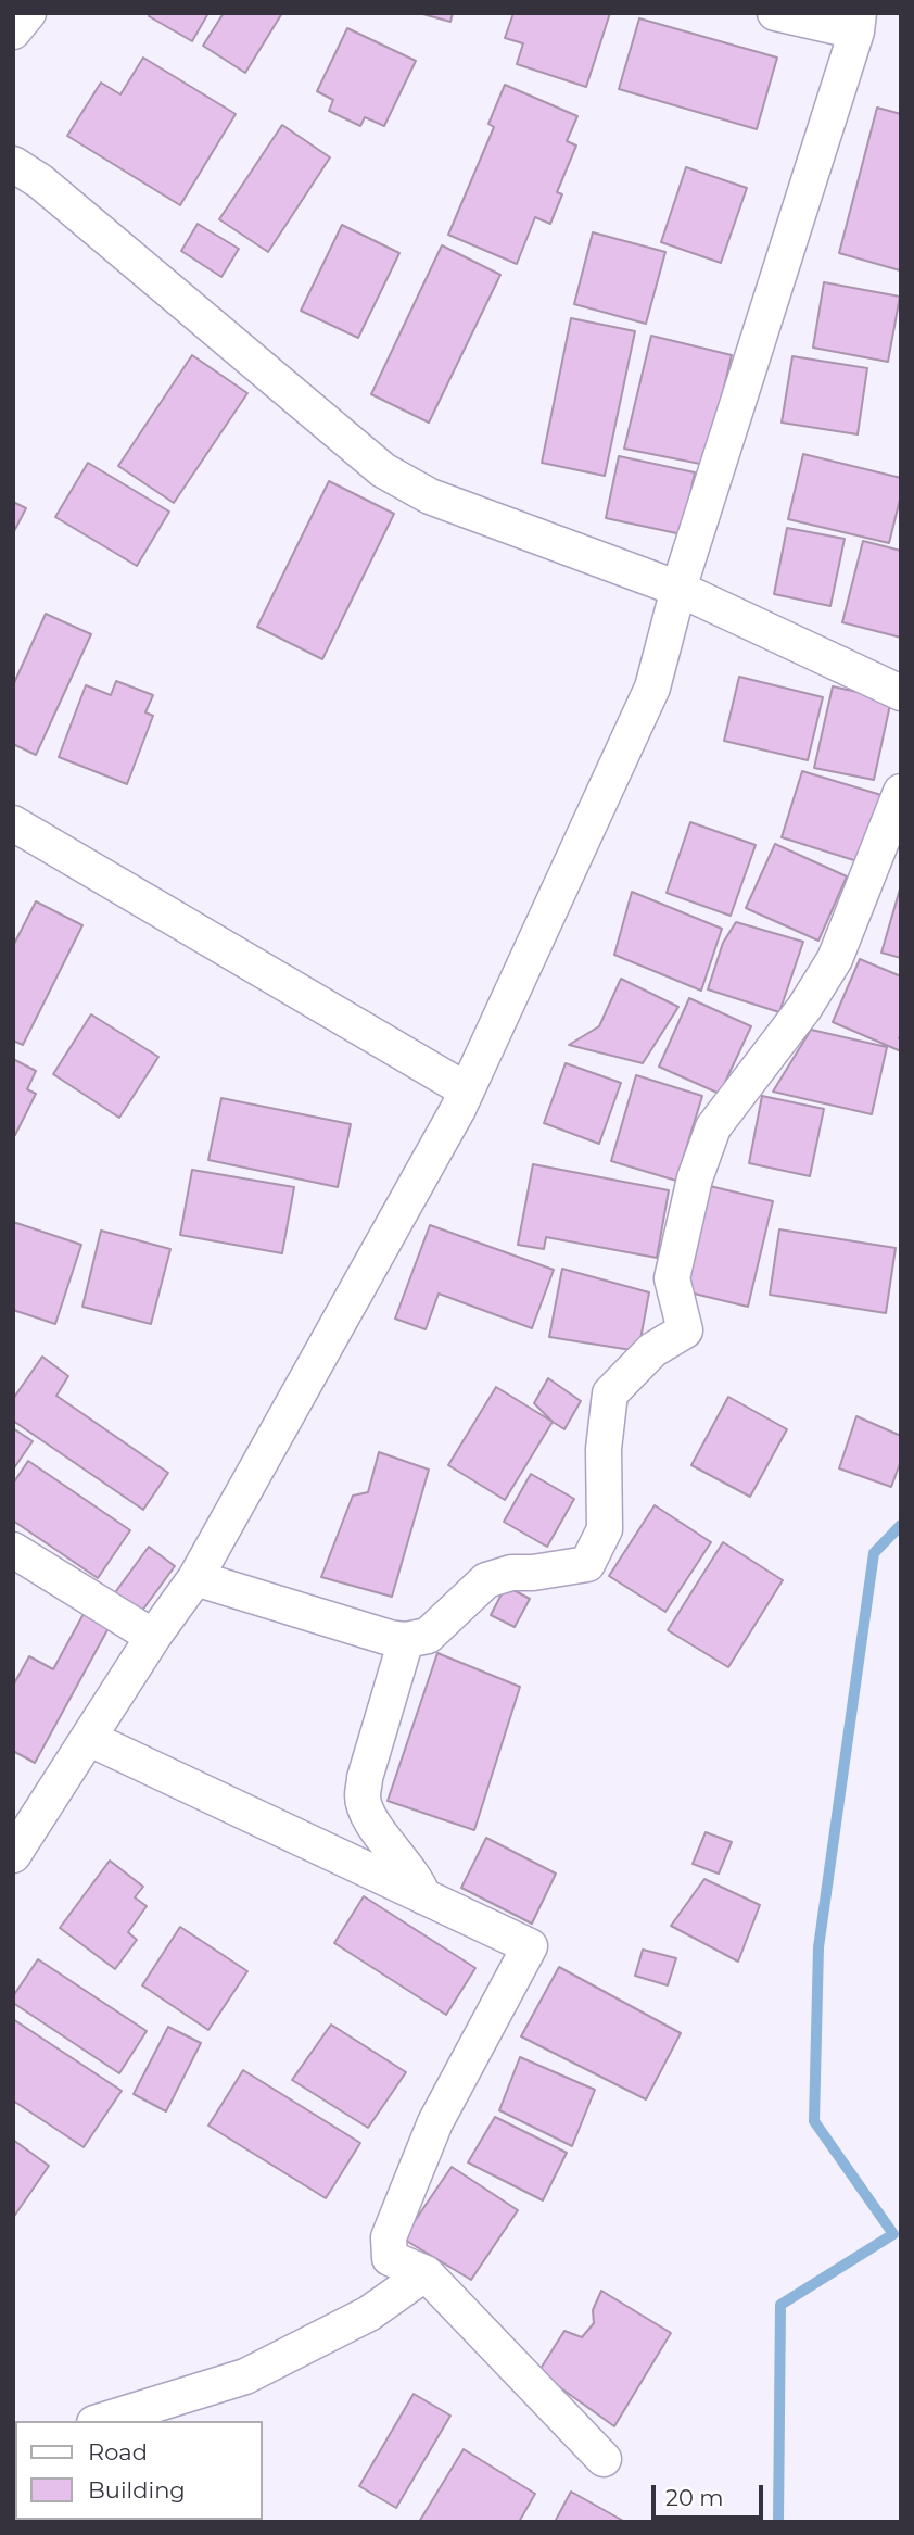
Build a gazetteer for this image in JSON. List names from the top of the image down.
{
  "legend": ["Road", "Building"],
  "scale_bar": "20 m"
}
